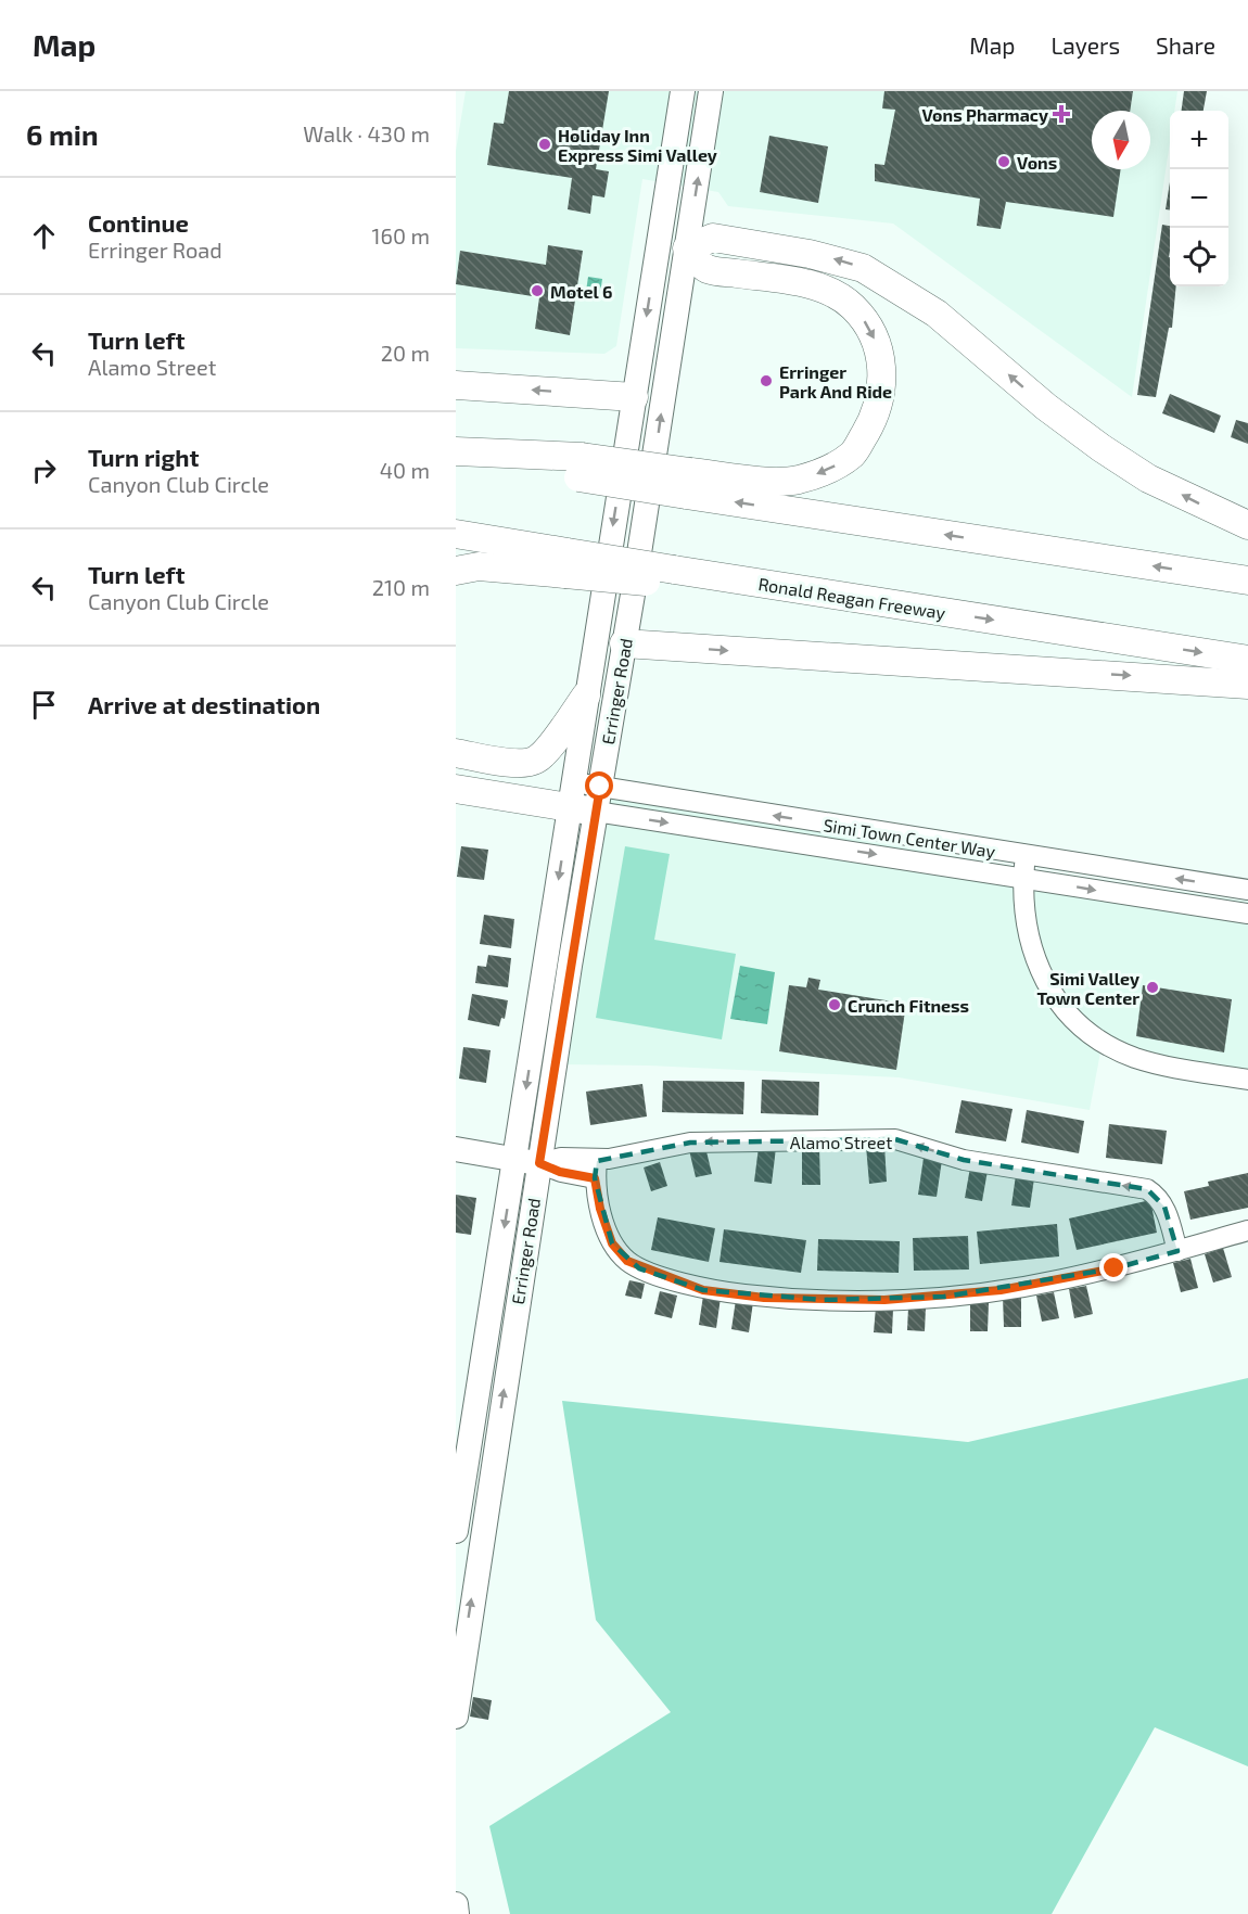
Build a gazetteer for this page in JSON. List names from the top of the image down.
{
  "streets": {
    "highway": ["Ronald Reagan Freeway"],
    "main road": ["Erringer Road", "Alamo Street"],
    "street": ["Simi Town Center Way"]
  },
  "crossings": [
    ["Erringer Road", "Simi Town Center Way"],
    ["Erringer Road", "Alamo Street"]
  ],
  "one_way": ["Alamo Street"],
  "places": {
    "health": ["Vons Pharmacy"],
    "other": [
      "Holiday Inn Express Simi Valley",
      "Vons",
      "Motel 6",
      "Erringer Park And Ride",
      "Simi Valley Town Center",
      "Crunch Fitness"
    ]
  },
  "north": "bottom",
  "page": {
    "header": "Map",
    "nav": ["Map", "Layers", "Share"],
    "heading": ["6 min", "Walk · 430 m"],
    "map_buttons": ["+", "−"],
    "list": [
      ["Continue", "Erringer Road", "160 m"],
      ["Turn left", "Alamo Street", "20 m"],
      ["Turn right", "Canyon Club Circle", "40 m"],
      ["Turn left", "Canyon Club Circle", "210 m"],
      "Arrive at destination"
    ]
  }
}
